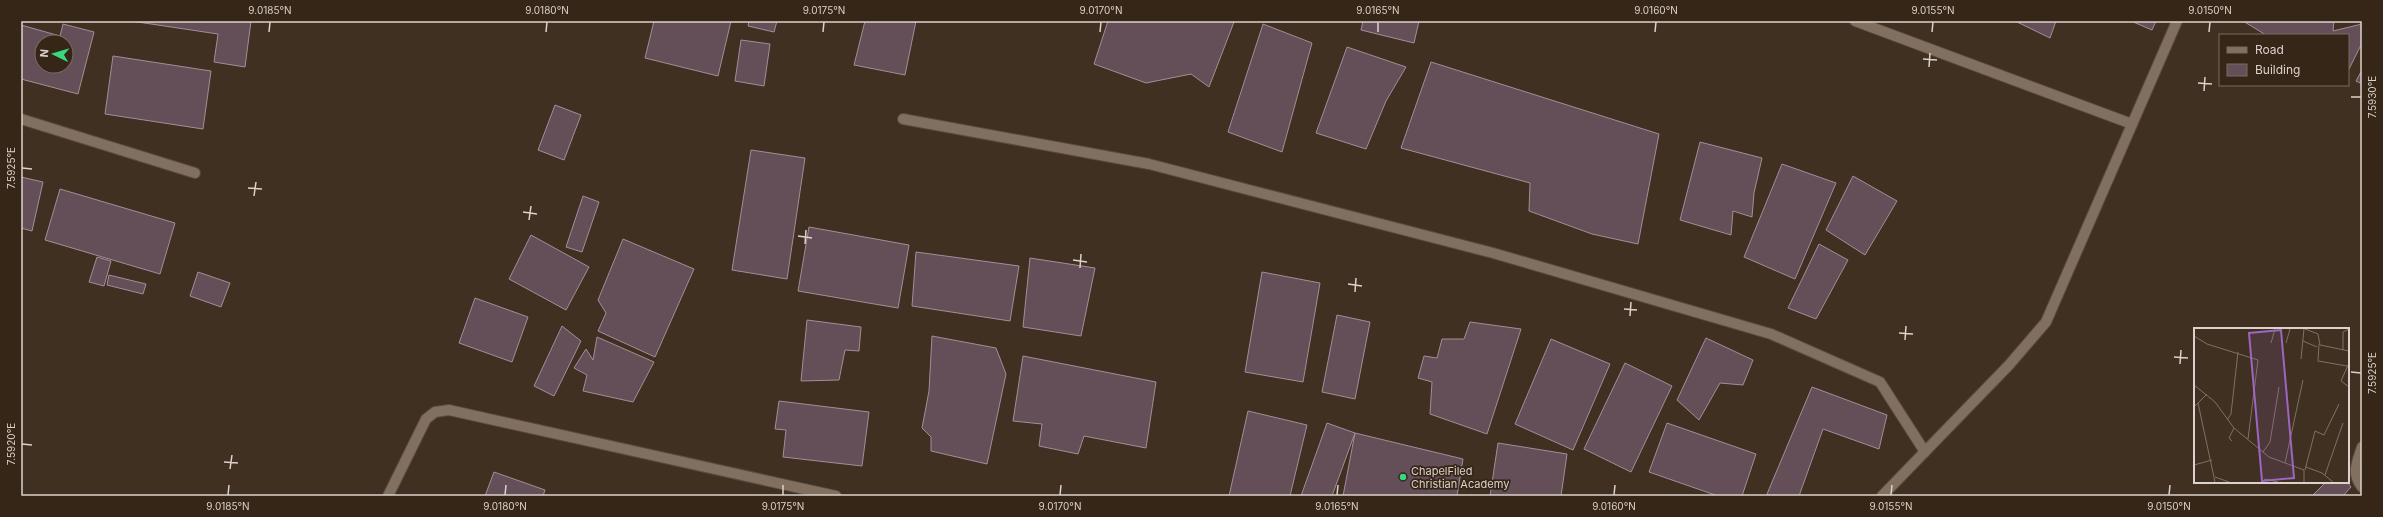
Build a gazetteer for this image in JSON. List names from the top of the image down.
{
  "places": ["ChapelFiled Christian Academy"],
  "legend": ["Road", "Building"],
  "north": "left",
  "coordinates": [
    "9.0185°N",
    "9.0180°N",
    "9.0175°N",
    "9.0170°N",
    "9.0165°N",
    "9.0160°N",
    "9.0155°N",
    "9.0150°N",
    "7.5930°E",
    "7.5925°E",
    "7.5920°E"
  ]
}
